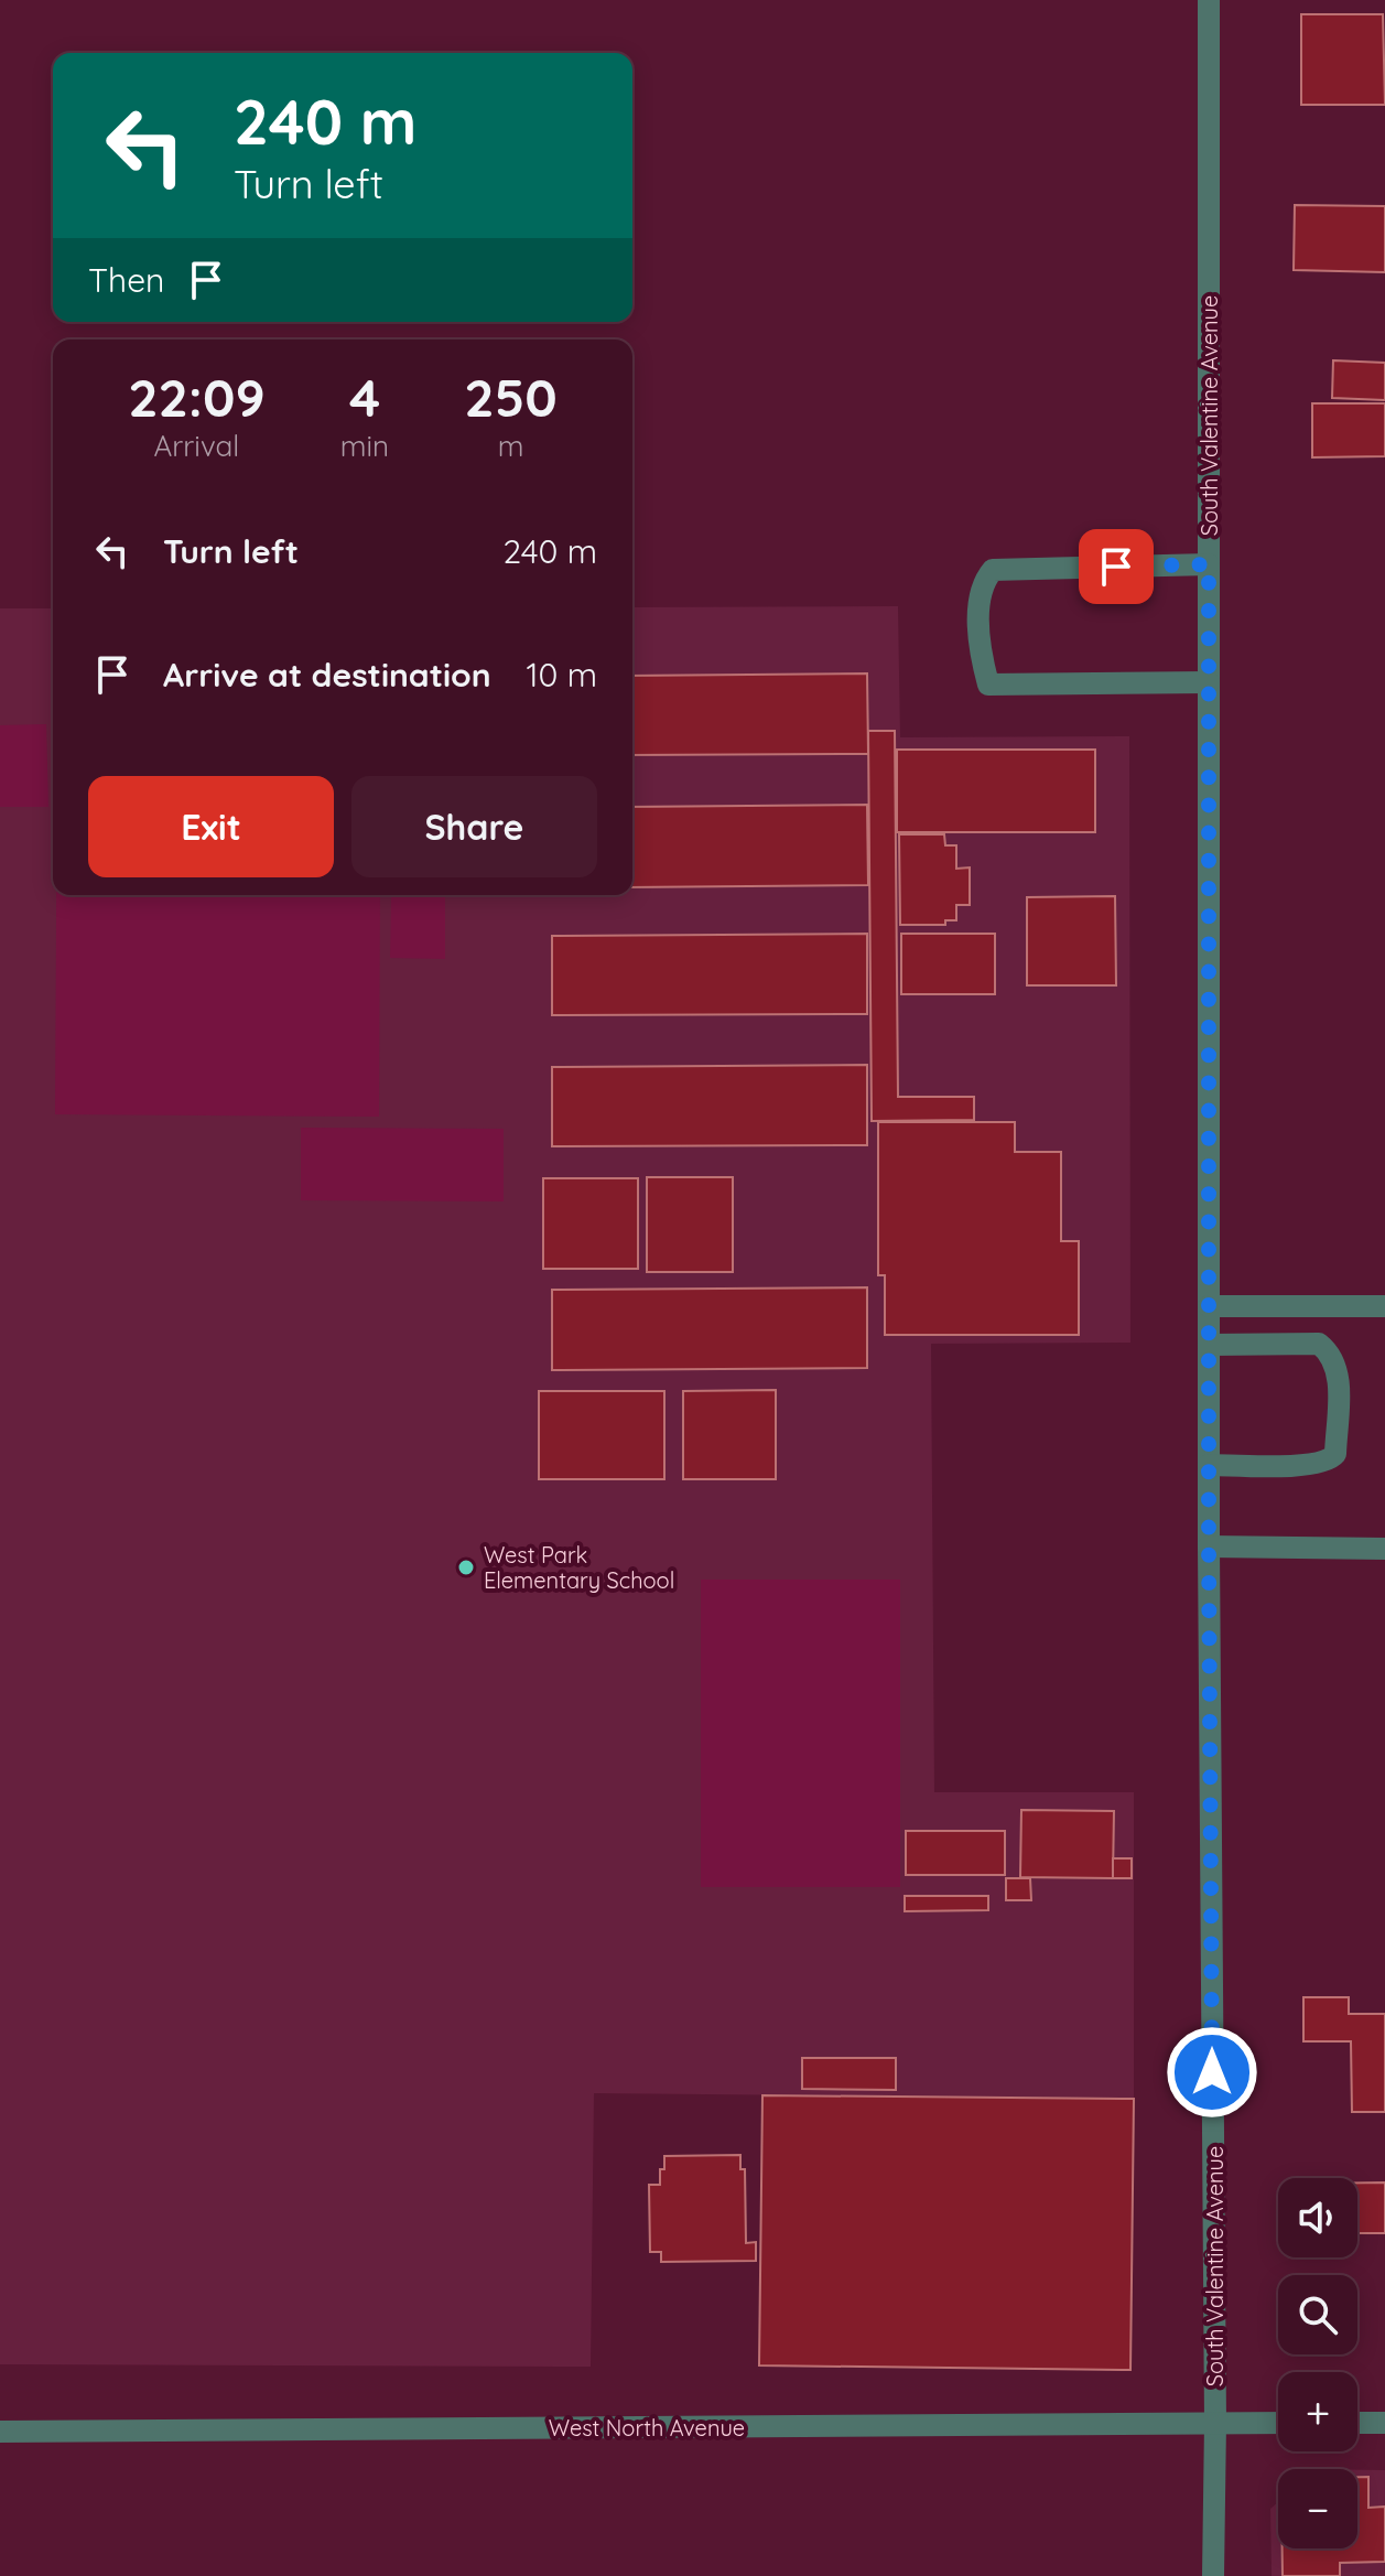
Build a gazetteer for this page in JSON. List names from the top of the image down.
{
  "streets": {
    "street": ["South Valentine Avenue", "West North Avenue"]
  },
  "crossings": [
    ["South Valentine Avenue", "West North Avenue"]
  ],
  "places": ["West Park Elementary School"],
  "page": {
    "turn": ["240 m", "Turn left"],
    "then": "Then",
    "eta": [
      "22:09",
      "Arrival",
      "4",
      "min",
      "250",
      "m"
    ],
    "list": [
      {
        "name": "Turn left",
        "value": "240 m"
      },
      {
        "name": "Arrive at destination",
        "value": "10 m"
      }
    ],
    "buttons": ["Exit", "Share"],
    "map_buttons": ["+", "−"]
  }
}
